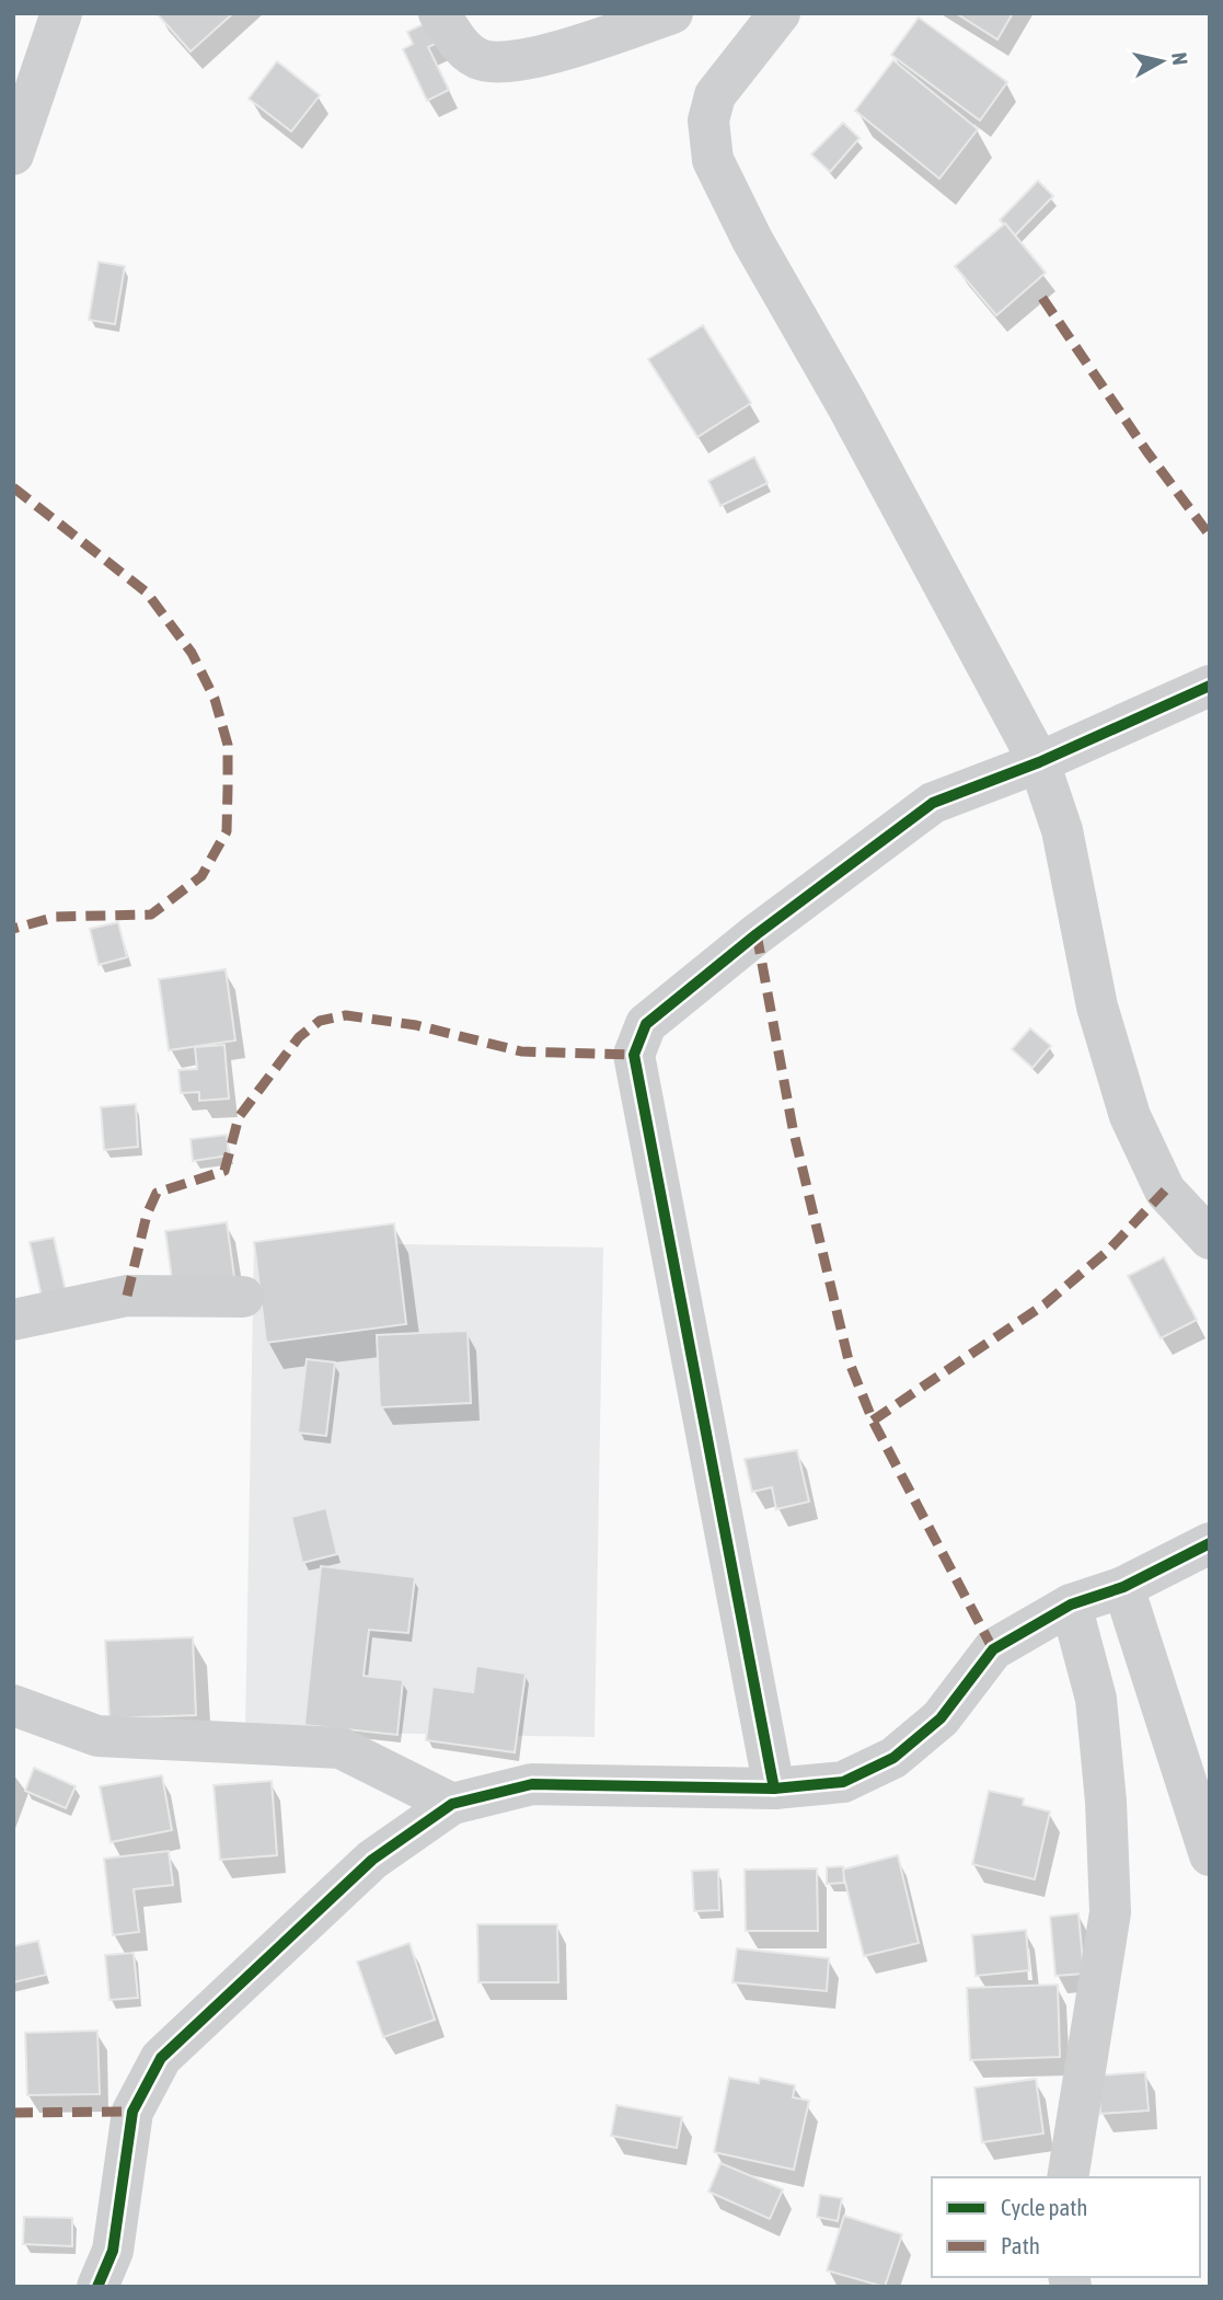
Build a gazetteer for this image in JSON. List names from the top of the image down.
{
  "legend": ["Cycle path", "Path"],
  "north": "right"
}
